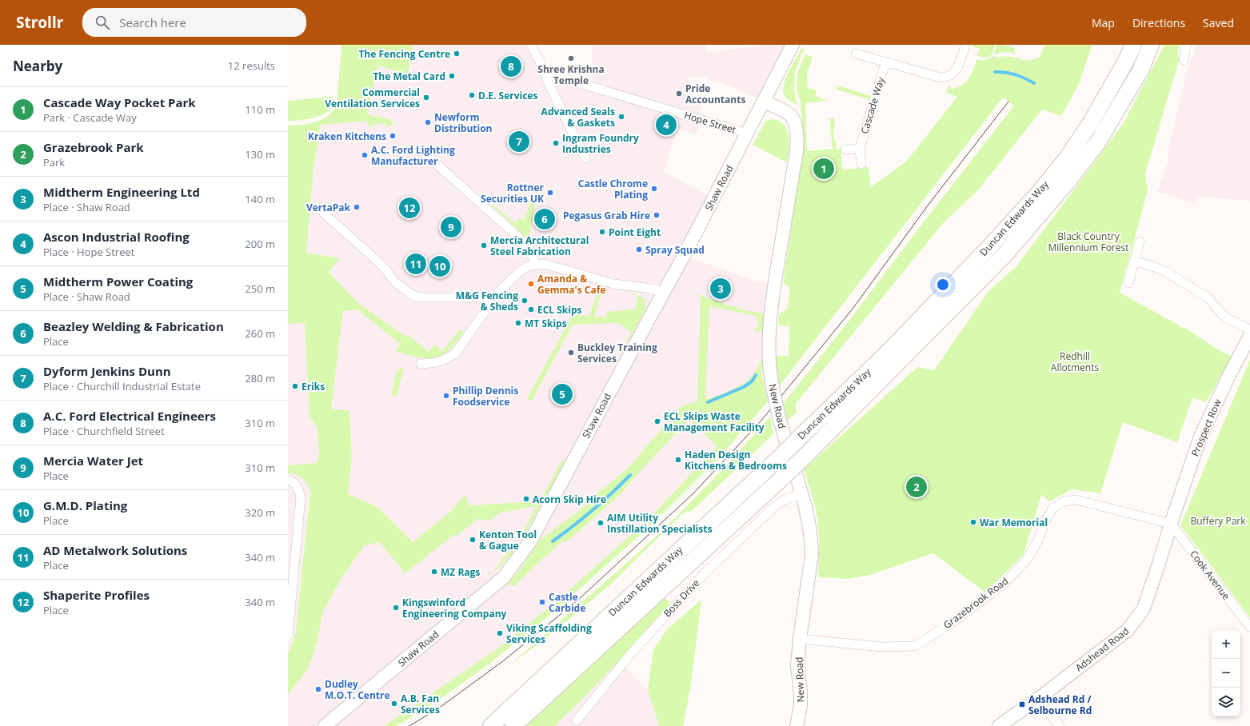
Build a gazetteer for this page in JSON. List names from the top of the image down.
{
  "streets": {
    "highway": ["Duncan Edwards Way"],
    "street": [
      "Cascade Way",
      "Hope Street",
      "Shaw Road",
      "New Road",
      "Prospect Row",
      "Cook Avenue",
      "Boss Drive",
      "Grazebrook Road",
      "Adshead Road"
    ]
  },
  "crossings": [
    ["Hope Street", "Shaw Road"],
    ["Shaw Road", "New Road"],
    ["New Road", "Boss Drive"],
    ["New Road", "Grazebrook Road"],
    ["Prospect Row", "Cook Avenue"],
    ["Prospect Row", "Grazebrook Road"],
    ["Prospect Row", "Adshead Road"],
    ["Cook Avenue", "Grazebrook Road"],
    ["Cook Avenue", "Adshead Road"],
    ["Grazebrook Road", "Adshead Road"]
  ],
  "parks": ["Black Country Millennium Forest", "Redhill Allotments", "Buffery Park"],
  "places": {
    "other": [
      "The Fencing Centre",
      "Shree Krishna Temple",
      "The Metal Card",
      "Pride Accountants",
      "D.E. Services",
      "Commercial Ventilation Services",
      "Advanced Seals & Gaskets",
      "Newform Distribution",
      "Kraken Kitchens",
      "Ingram Foundry Industries",
      "A.C. Ford Lighting Manufacturer",
      "Castle Chrome Plating",
      "Rottner Securities UK",
      "VertaPak",
      "Pegasus Grab Hire",
      "Point Eight",
      "Mercia Architectural Steel Fabrication",
      "Spray Squad",
      "Amanda & Gemma's Cafe",
      "M&G Fencing & Sheds",
      "ECL Skips",
      "MT Skips",
      "Buckley Training Services",
      "Eriks",
      "Phillip Dennis Foodservice",
      "ECL Skips Waste Management Facility",
      "Haden Design Kitchens & Bedrooms",
      "Acorn Skip Hire",
      "War Memorial",
      "AIM Utility Instillation Specialists",
      "Kenton Tool & Gague",
      "MZ Rags",
      "Castle Carbide",
      "Kingswinford Engineering Company",
      "Viking Scaffolding Services",
      "Dudley M.O.T. Centre",
      "A.B. Fan Services"
    ],
    "transit": ["Adshead Rd / Selbourne Rd"]
  },
  "page": {
    "header": "Strollr",
    "search": "Search here",
    "nav": ["Map", "Directions", "Saved"],
    "heading": ["Nearby", "12 results"],
    "pins": [
      "8",
      "4",
      "7",
      "1",
      "12",
      "6",
      "9",
      "11",
      "10",
      "3",
      "5",
      "2"
    ],
    "list": [
      {
        "mark": "1",
        "name": "Cascade Way Pocket Park",
        "note": "Park · Cascade Way",
        "value": "110 m"
      },
      {
        "mark": "2",
        "name": "Grazebrook Park",
        "note": "Park",
        "value": "130 m"
      },
      {
        "mark": "3",
        "name": "Midtherm Engineering Ltd",
        "note": "Place · Shaw Road",
        "value": "140 m"
      },
      {
        "mark": "4",
        "name": "Ascon Industrial Roofing",
        "note": "Place · Hope Street",
        "value": "200 m"
      },
      {
        "mark": "5",
        "name": "Midtherm Power Coating",
        "note": "Place · Shaw Road",
        "value": "250 m"
      },
      {
        "mark": "6",
        "name": "Beazley Welding & Fabrication",
        "note": "Place",
        "value": "260 m"
      },
      {
        "mark": "7",
        "name": "Dyform Jenkins Dunn",
        "note": "Place · Churchill Industrial Estate",
        "value": "280 m"
      },
      {
        "mark": "8",
        "name": "A.C. Ford Electrical Engineers",
        "note": "Place · Churchfield Street",
        "value": "310 m"
      },
      {
        "mark": "9",
        "name": "Mercia Water Jet",
        "note": "Place",
        "value": "310 m"
      },
      {
        "mark": "10",
        "name": "G.M.D. Plating",
        "note": "Place",
        "value": "320 m"
      },
      {
        "mark": "11",
        "name": "AD Metalwork Solutions",
        "note": "Place",
        "value": "340 m"
      },
      {
        "mark": "12",
        "name": "Shaperite Profiles",
        "note": "Place",
        "value": "340 m"
      }
    ],
    "map_buttons": ["+", "−"]
  }
}
